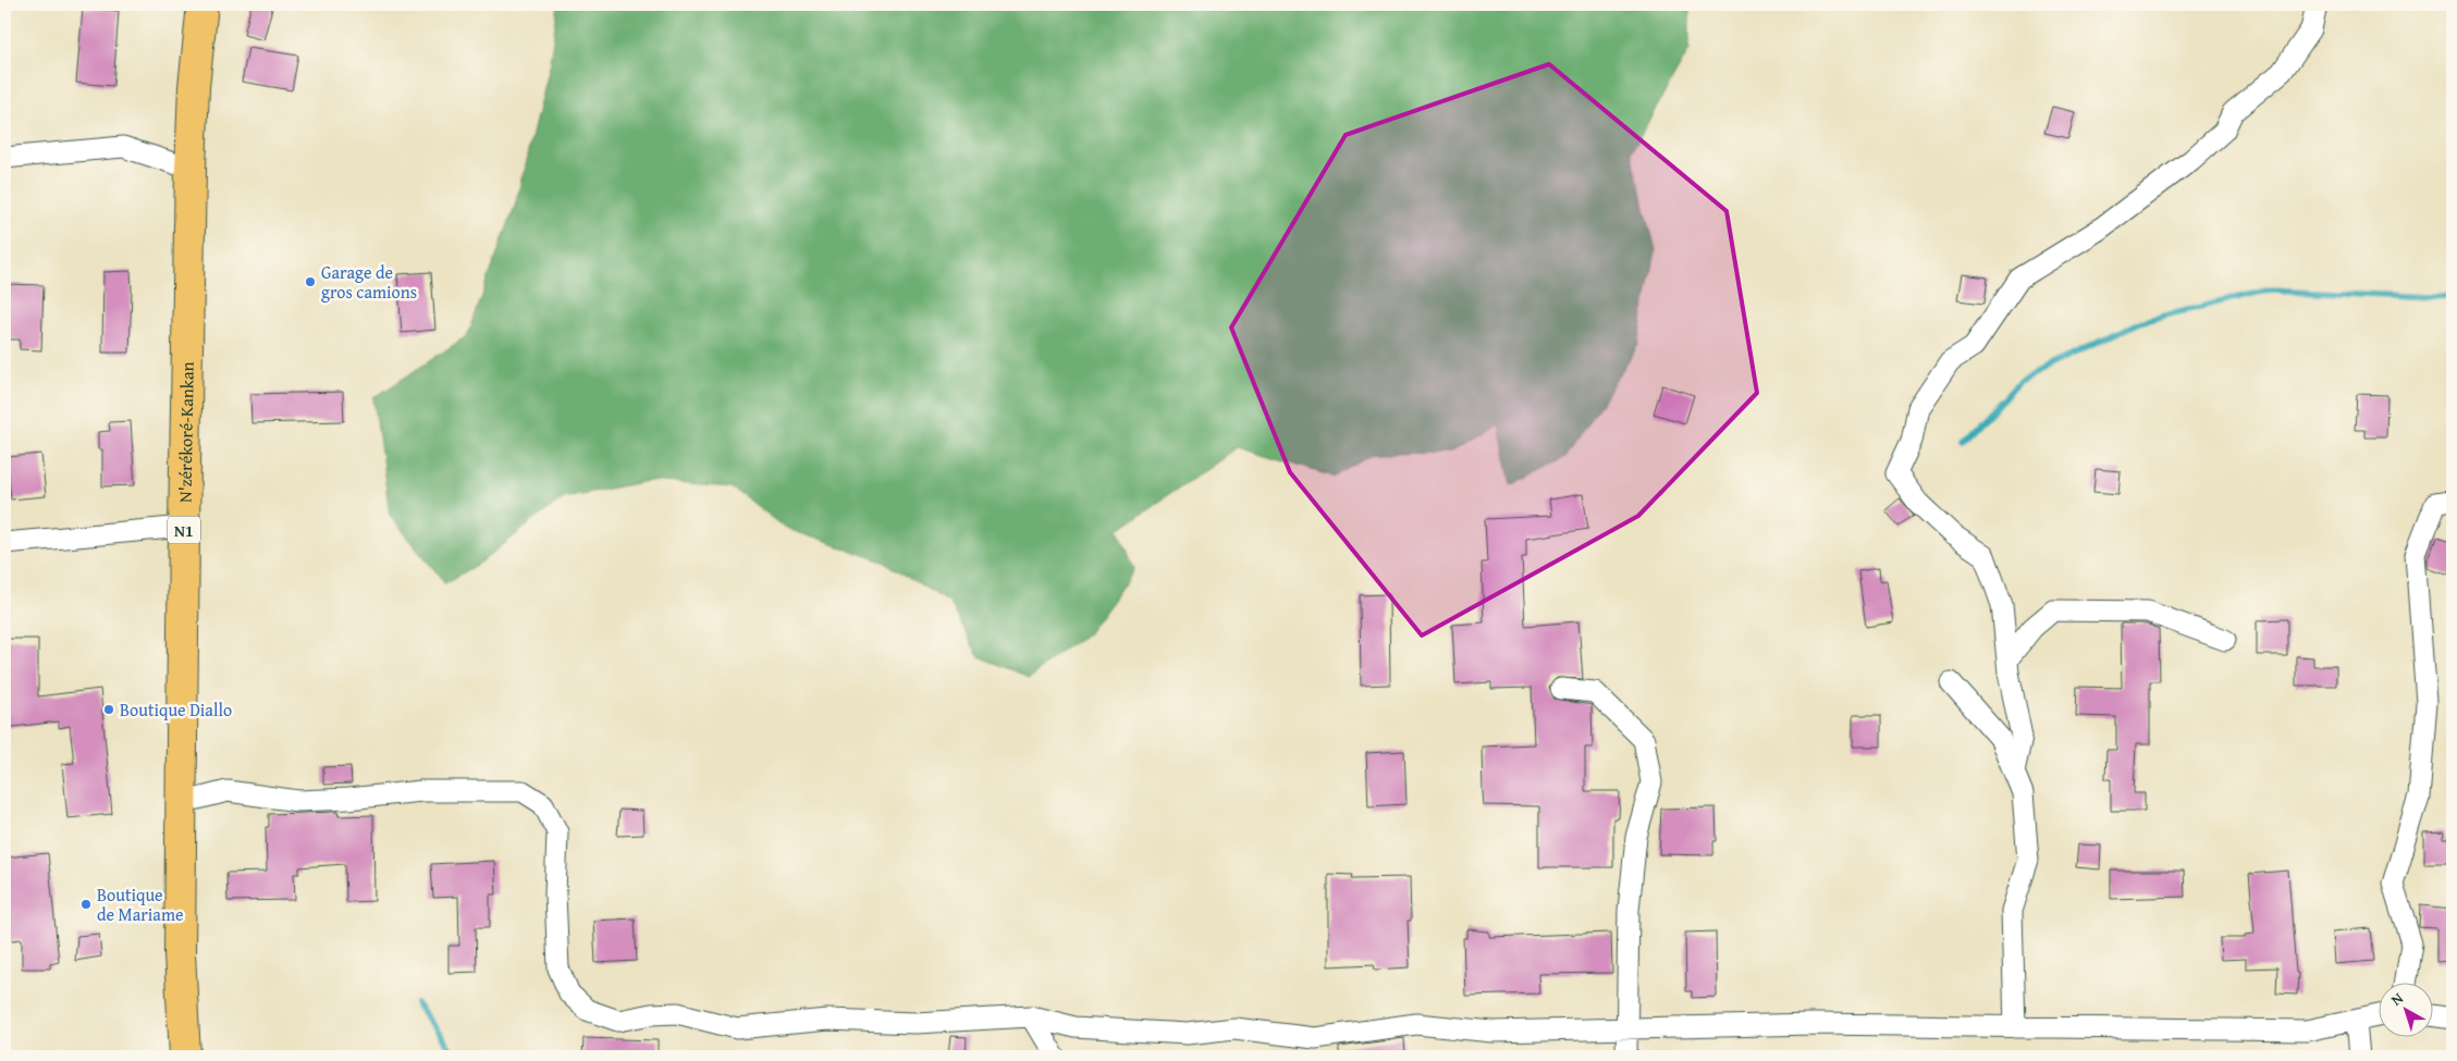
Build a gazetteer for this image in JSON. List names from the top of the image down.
{
  "streets": {
    "highway": ["N'zérékoré-Kankan", "N1"]
  },
  "places": ["Garage de gros camions", "Boutique Diallo", "Boutique de Mariame"],
  "north": "top left"
}
